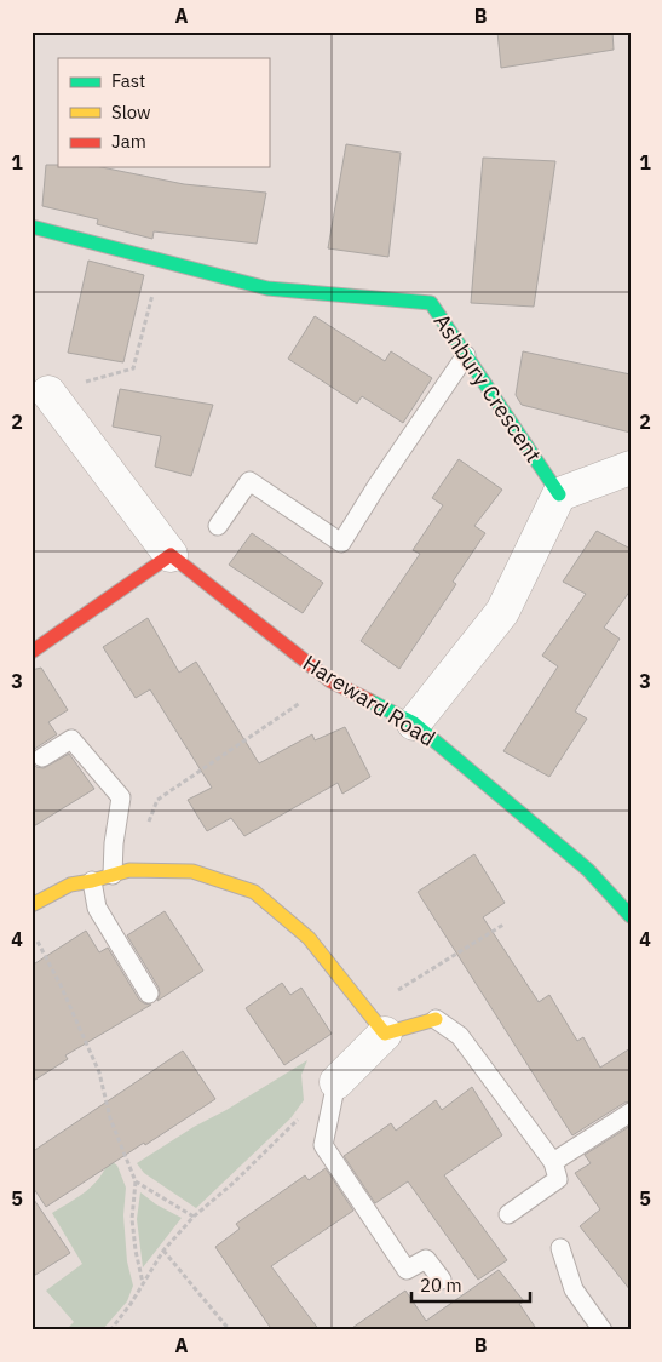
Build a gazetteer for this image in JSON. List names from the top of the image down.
{
  "streets": {
    "street": ["Ashbury Crescent", "Hareward Road"]
  },
  "legend": ["Fast", "Slow", "Jam"],
  "scale_bar": "20 m",
  "grid": {
    "columns": ["A", "B"],
    "rows": [
      "1",
      "2",
      "3",
      "4",
      "5"
    ]
  }
}
